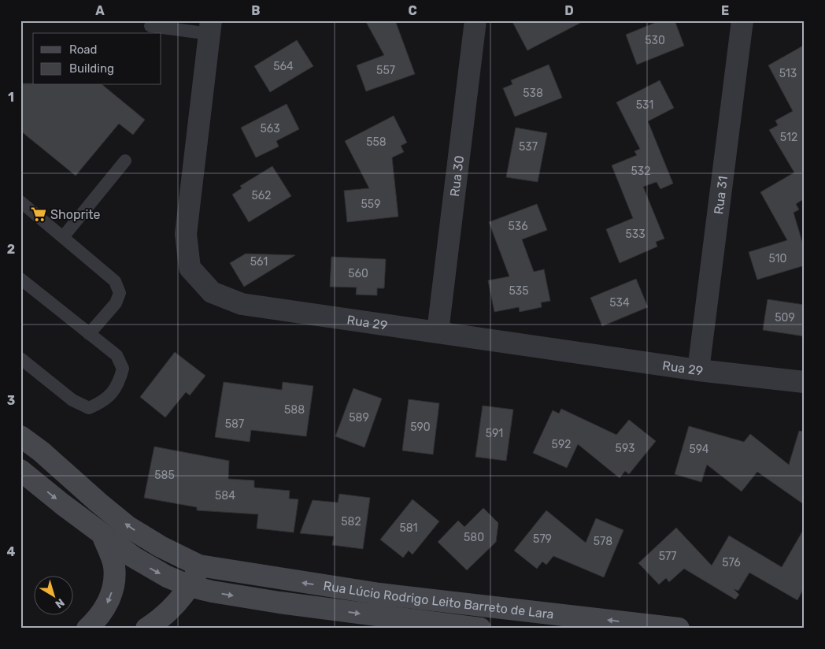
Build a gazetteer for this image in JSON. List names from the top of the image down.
{
  "streets": {
    "street": [
      "Rua 30",
      "Rua 31",
      "Rua 29",
      "Rua Lúcio Rodrigo Leito Barreto de Lara"
    ]
  },
  "crossings": [
    ["Rua 30", "Rua 29"],
    ["Rua 31", "Rua 29"]
  ],
  "places": {
    "supermarket": ["Shoprite"]
  },
  "house_numbers": [
    "530",
    "564",
    "557",
    "513",
    "538",
    "531",
    "563",
    "512",
    "558",
    "537",
    "532",
    "562",
    "559",
    "536",
    "533",
    "510",
    "561",
    "560",
    "535",
    "534",
    "509",
    "588",
    "589",
    "587",
    "590",
    "591",
    "592",
    "593",
    "594",
    "585",
    "584",
    "582",
    "581",
    "580",
    "579",
    "578",
    "577",
    "576"
  ],
  "legend": ["Road", "Building"],
  "north": "bottom right",
  "grid": {
    "columns": [
      "A",
      "B",
      "C",
      "D",
      "E"
    ],
    "rows": [
      "1",
      "2",
      "3",
      "4"
    ]
  }
}
